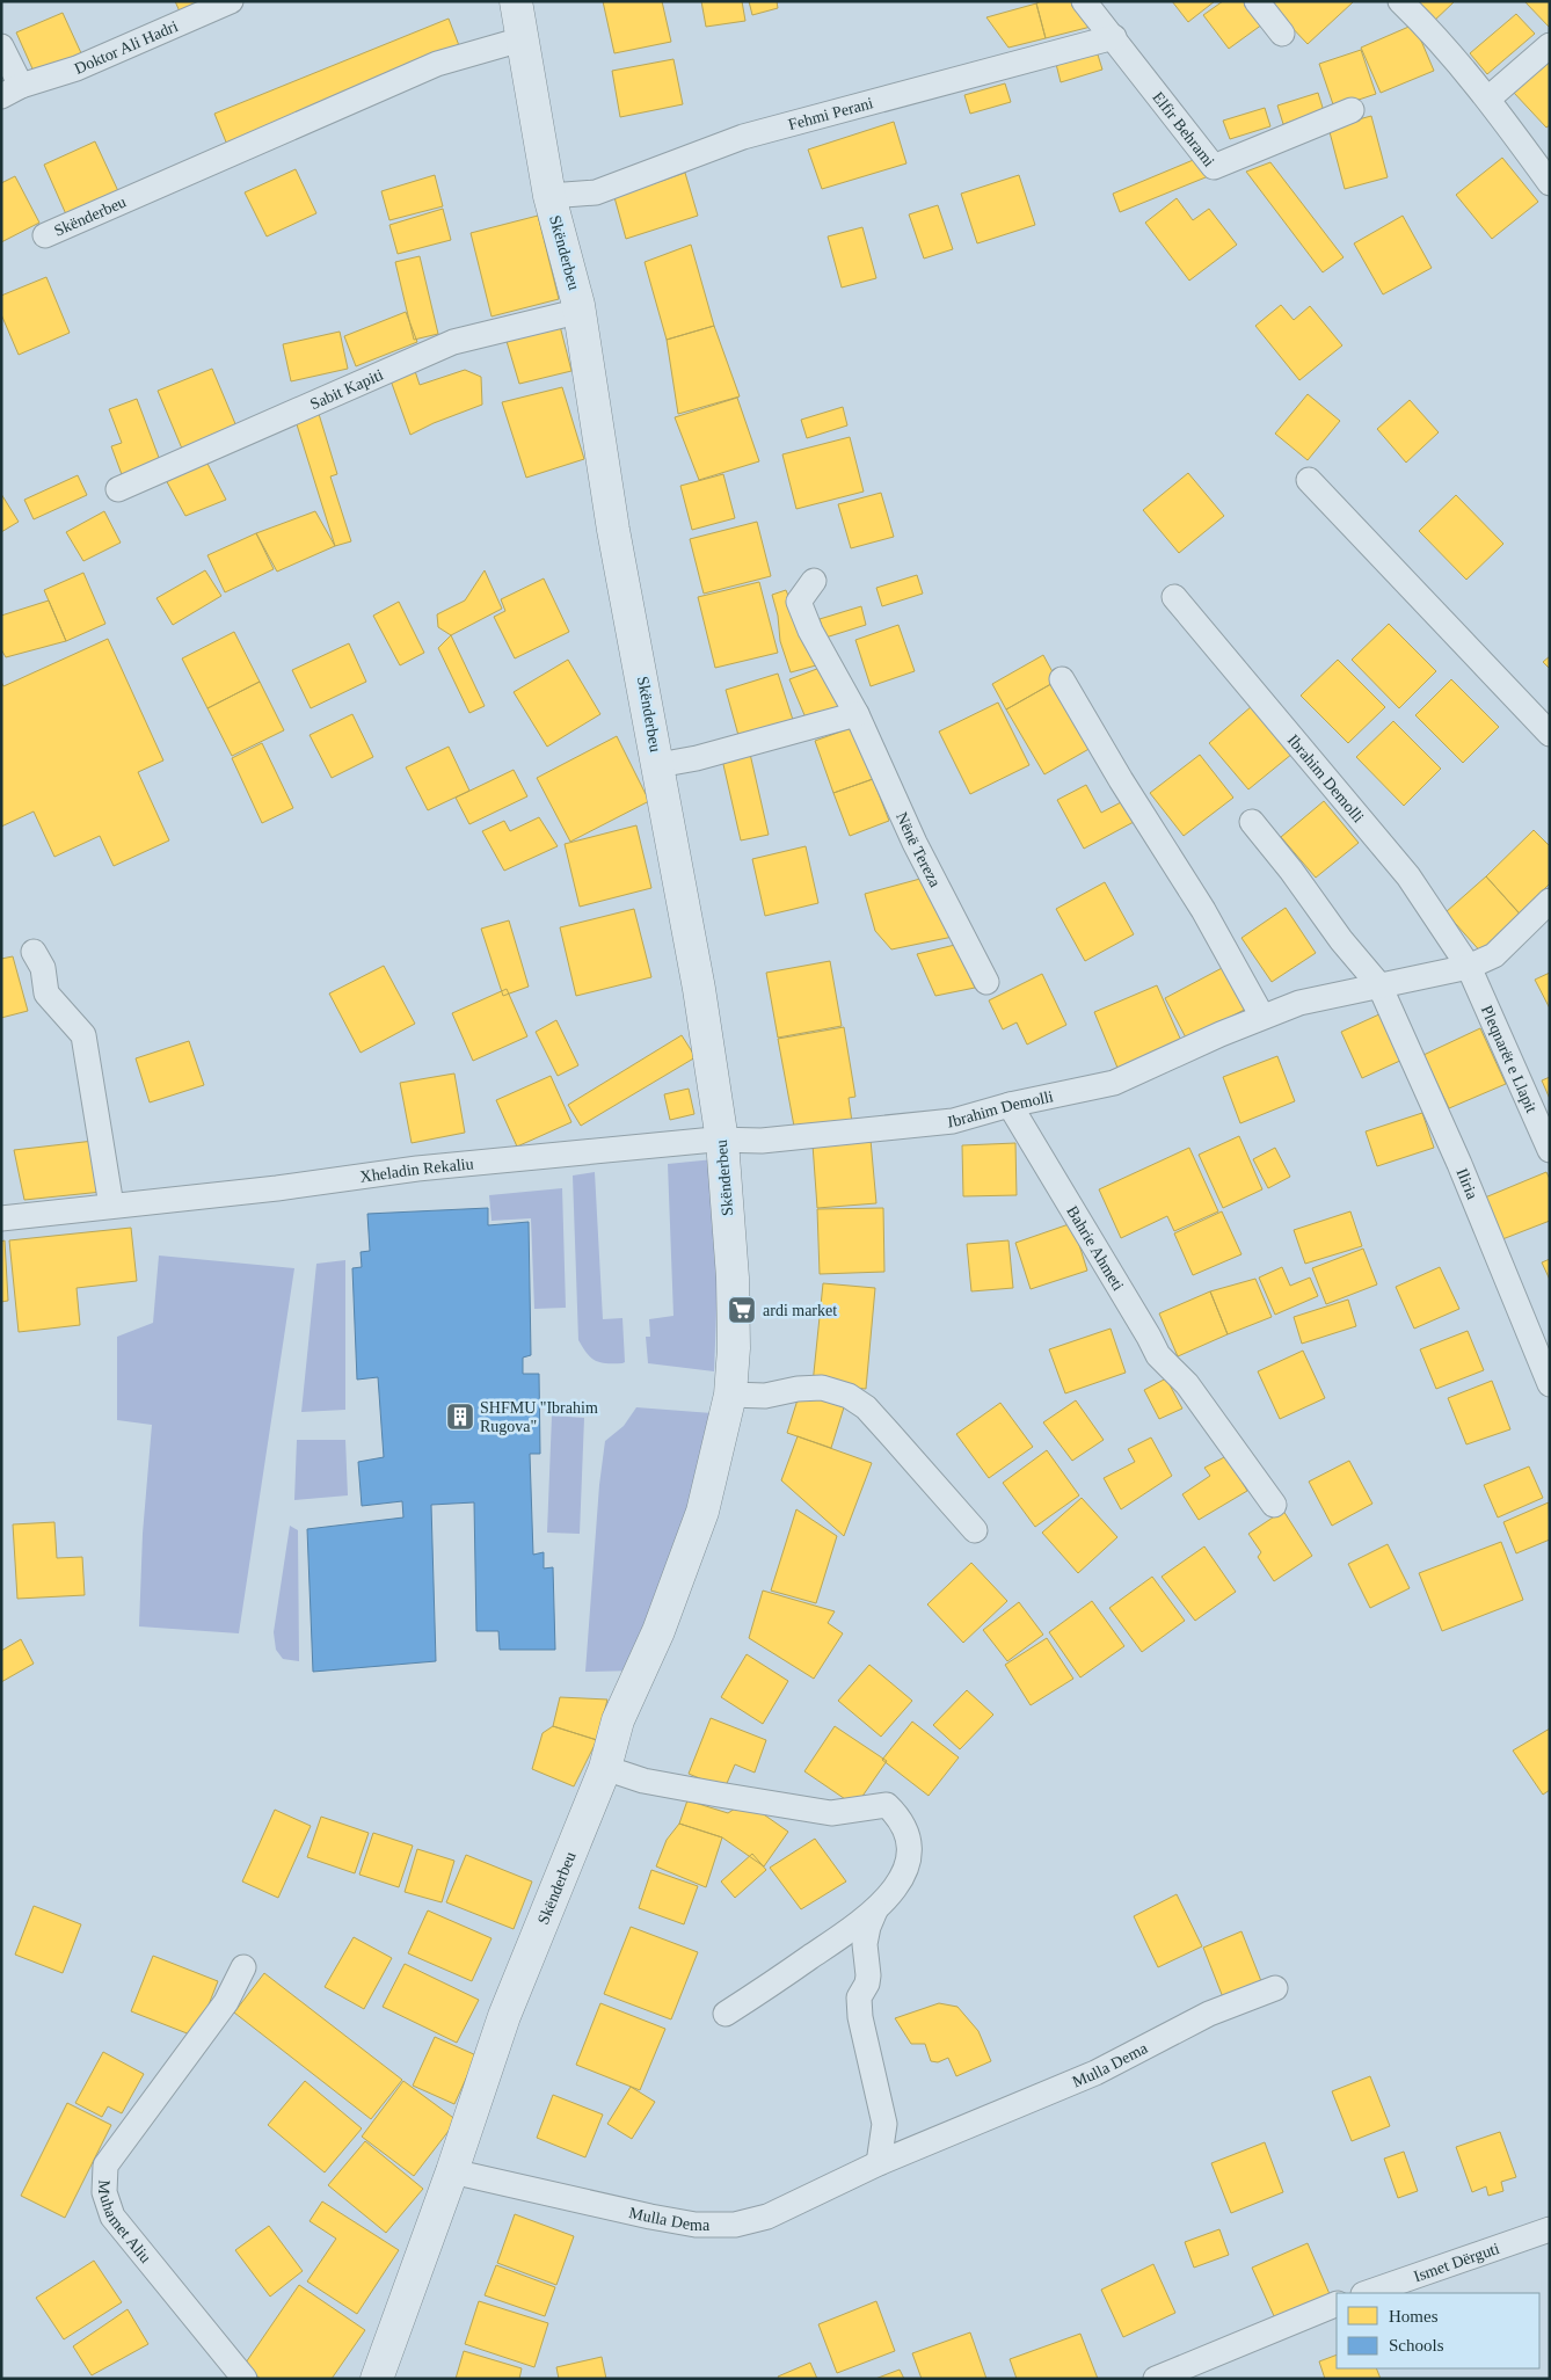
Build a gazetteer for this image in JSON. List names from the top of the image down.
{
  "streets": {
    "main road": ["Skënderbeu"],
    "street": [
      "Doktor Ali Hadri",
      "Fehmi Perani",
      "Elfir Behrami",
      "Sabit Kapiti",
      "Ibrahim Demolli",
      "Nënë Tereza",
      "Pleqnarët e Llapit",
      "Xheladin Rekaliu",
      "Iliria",
      "Bahrie Ahmeti",
      "Mulla Dema",
      "Muhamet Aliu",
      "Ismet Dërguti"
    ]
  },
  "crossings": [
    ["Fehmi Perani", "Elfir Behrami"],
    ["Fehmi Perani", "Skënderbeu"],
    ["Skënderbeu", "Sabit Kapiti"],
    ["Skënderbeu", "Ibrahim Demolli"],
    ["Skënderbeu", "Xheladin Rekaliu"],
    ["Skënderbeu", "Mulla Dema"],
    ["Ibrahim Demolli", "Pleqnarët e Llapit"],
    ["Ibrahim Demolli", "Xheladin Rekaliu"],
    ["Ibrahim Demolli", "Iliria"],
    ["Ibrahim Demolli", "Bahrie Ahmeti"]
  ],
  "places": {
    "supermarket": ["ardi market"],
    "building": ["SHFMU \"Ibrahim Rugova\""]
  },
  "legend": ["Homes", "Schools"]
}
